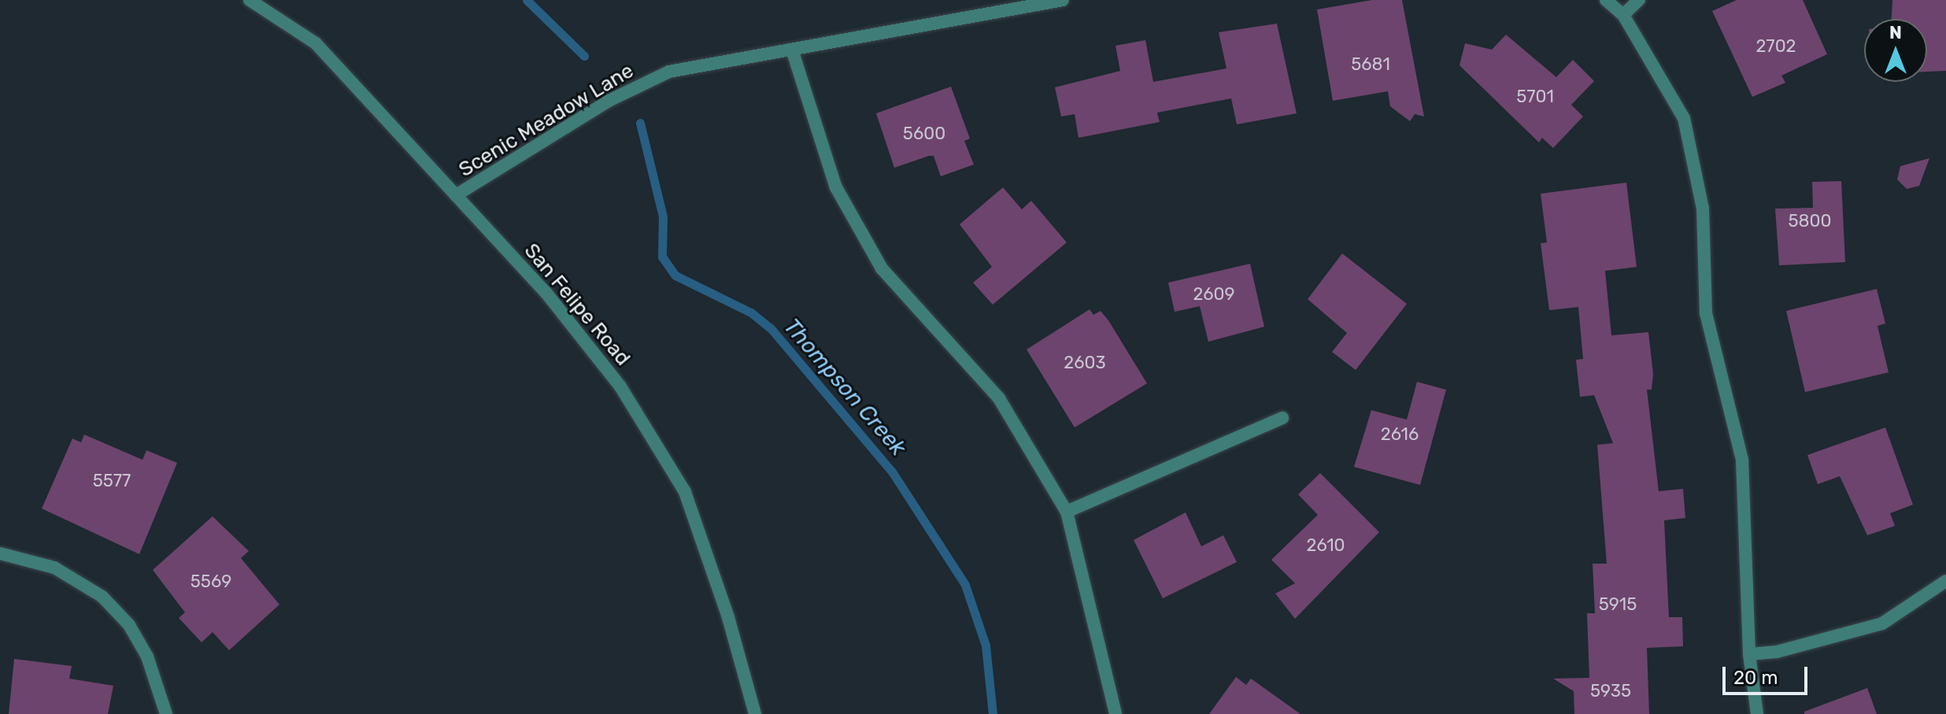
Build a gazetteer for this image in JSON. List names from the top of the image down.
{
  "streets": {
    "street": ["Scenic Meadow Lane", "San Felipe Road"]
  },
  "crossings": [
    ["Scenic Meadow Lane", "San Felipe Road"]
  ],
  "water": ["Thompson Creek"],
  "house_numbers": [
    "2702",
    "5681",
    "5701",
    "5600",
    "5800",
    "2609",
    "2603",
    "2616",
    "5577",
    "2610",
    "5569",
    "5915",
    "5935"
  ],
  "scale_bar": "20 m",
  "north": "top"
}
